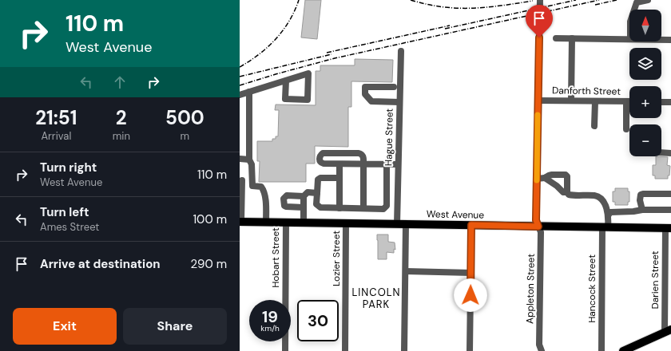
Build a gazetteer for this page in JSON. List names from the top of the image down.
{
  "streets": {
    "main road": ["West Avenue"],
    "street": [
      "Danforth Street",
      "Hague Street",
      "Hobart Street",
      "Lozier Street",
      "Darien Street",
      "Appleton Street",
      "Hancock Street"
    ]
  },
  "crossings": [
    ["Danforth Street", "Appleton Street"],
    ["Hague Street", "West Avenue"],
    ["West Avenue", "Hobart Street"],
    ["West Avenue", "Lozier Street"],
    ["West Avenue", "Darien Street"],
    ["West Avenue", "Appleton Street"],
    ["West Avenue", "Hancock Street"]
  ],
  "districts": ["LINCOLN PARK"],
  "north": "top",
  "page": {
    "turn": ["110 m", "West Avenue"],
    "map_buttons": ["+", "−"],
    "eta": [
      "21:51",
      "Arrival",
      "2",
      "min",
      "500",
      "m"
    ],
    "list": [
      {
        "name": "Turn right",
        "note": "West Avenue",
        "value": "110 m"
      },
      {
        "name": "Turn left",
        "note": "Ames Street",
        "value": "100 m"
      },
      {
        "name": "Arrive at destination",
        "value": "290 m"
      }
    ],
    "speed": "19 km/h",
    "limit": "30",
    "buttons": ["Exit", "Share"]
  }
}
